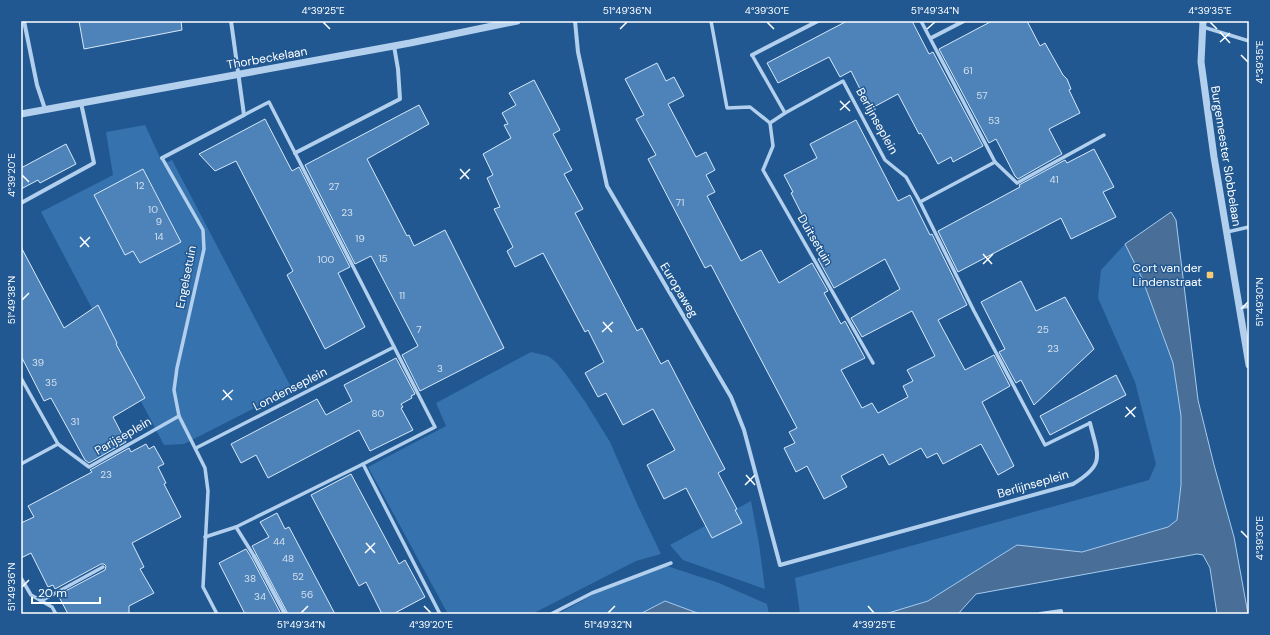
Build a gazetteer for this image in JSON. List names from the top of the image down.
{
  "streets": {
    "street": [
      "Thorbeckelaan",
      "Berlijnseplein",
      "Burgemeester Slobbelaan",
      "Duitsetuin",
      "Engelsetuin",
      "Europaweg",
      "Londenseplein",
      "Parijseplein"
    ]
  },
  "crossings": [
    ["Berlijnseplein", "Europaweg"],
    ["Engelsetuin", "Londenseplein"],
    ["Engelsetuin", "Parijseplein"]
  ],
  "places": {
    "transit": ["Cort van der Lindenstraat"]
  },
  "house_numbers": [
    "61",
    "57",
    "53",
    "41",
    "12",
    "27",
    "71",
    "10",
    "23",
    "9",
    "14",
    "19",
    "15",
    "100",
    "11",
    "7",
    "25",
    "23",
    "39",
    "3",
    "35",
    "80",
    "31",
    "23",
    "44",
    "48",
    "52",
    "38",
    "56",
    "34"
  ],
  "scale_bar": "20 m",
  "coordinates": [
    "4°39'25\"E",
    "51°49'36\"N",
    "4°39'30\"E",
    "51°49'34\"N",
    "4°39'35\"E",
    "4°39'20\"E",
    "51°49'38\"N",
    "51°49'30\"N",
    "51°49'32\"N"
  ]
}
